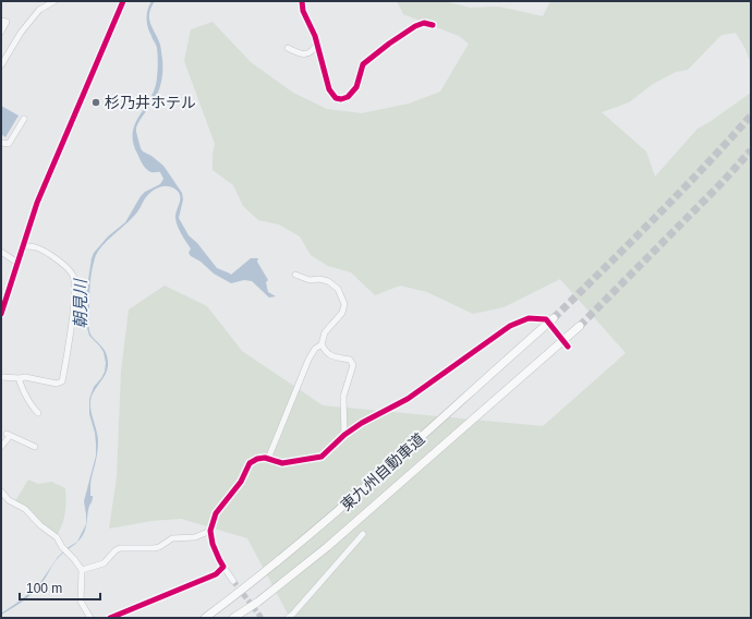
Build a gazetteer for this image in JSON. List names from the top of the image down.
{
  "streets": {
    "highway": ["東九州自動車道"]
  },
  "water": ["朝見川"],
  "places": ["杉乃井ホテル"],
  "scale_bar": "100 m"
}
